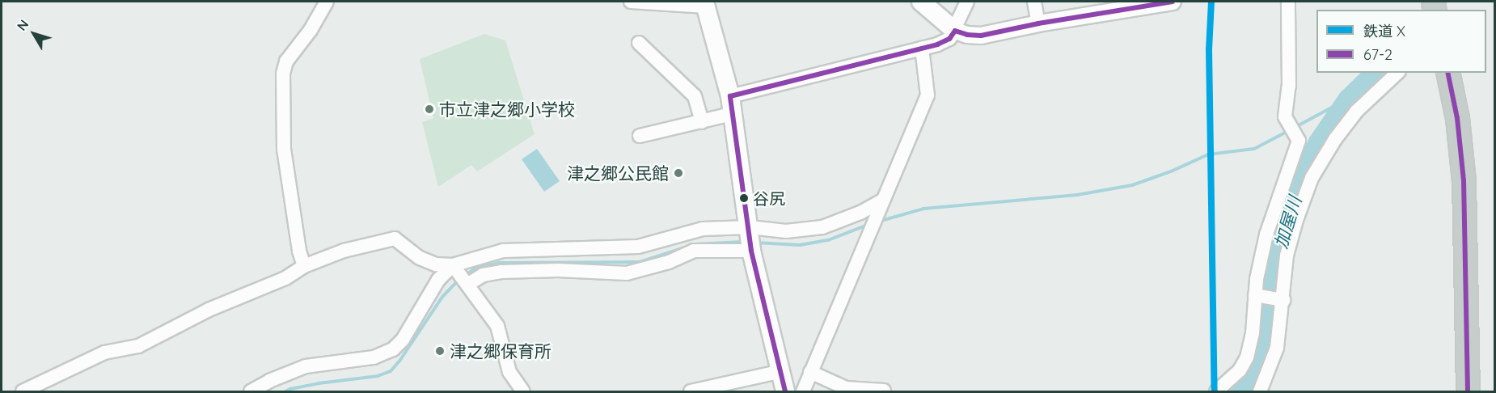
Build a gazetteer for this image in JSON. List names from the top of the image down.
{
  "water": ["加屋川"],
  "places": [
    "市立津之郷小学校",
    "津之郷公民館",
    "谷尻",
    "津之郷保育所"
  ],
  "lines": ["rail line X", "transit line 67-2"],
  "legend": ["鉄道 X", "67-2"],
  "north": "top left"
}
